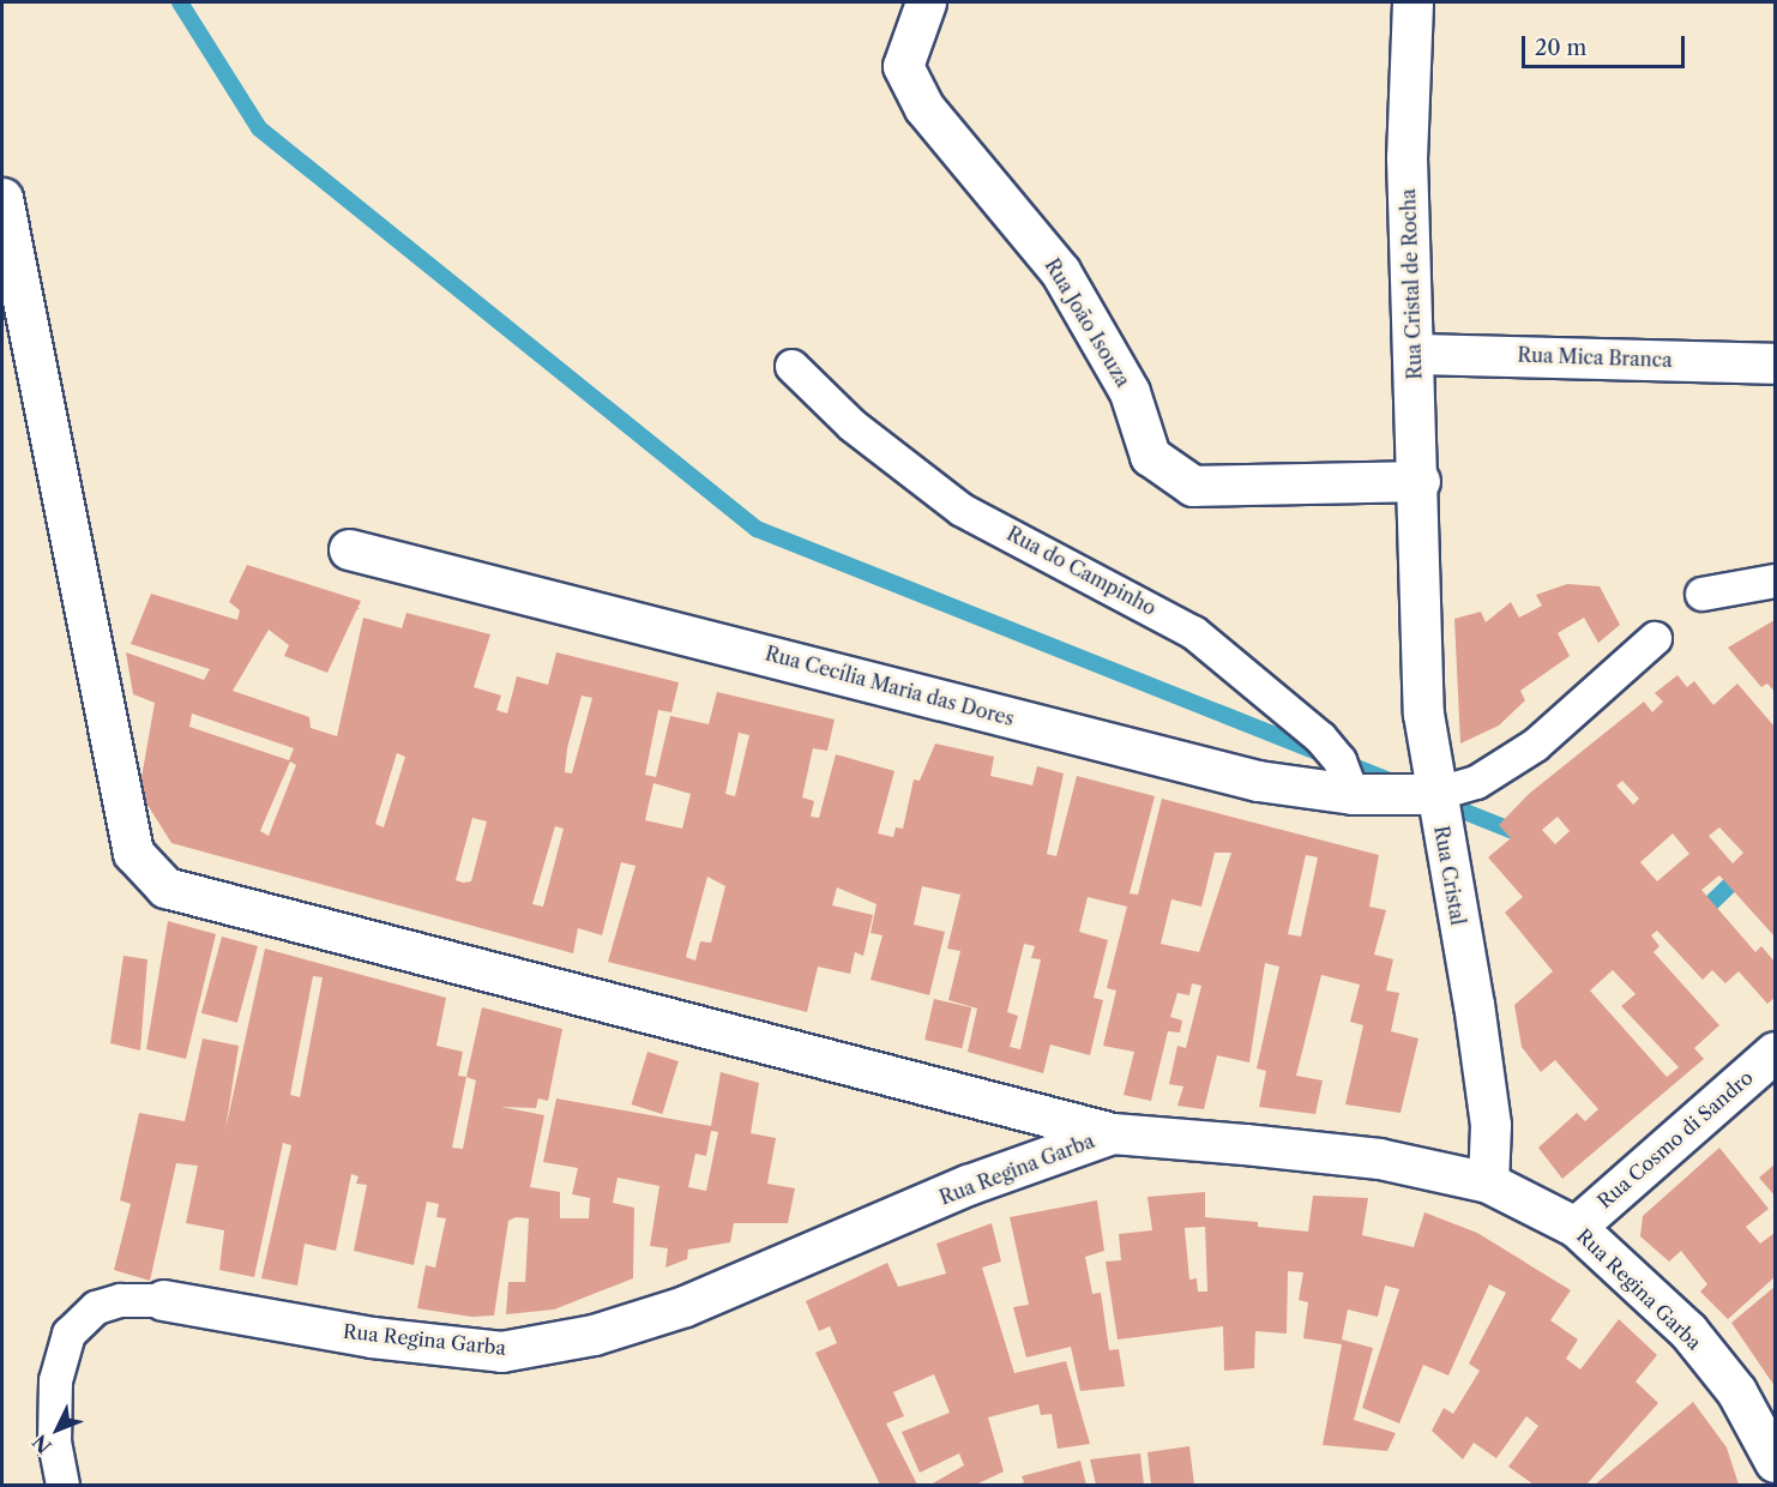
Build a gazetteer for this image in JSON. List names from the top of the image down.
{
  "streets": {
    "street": [
      "Rua Cristal de Rocha",
      "Rua João Isouza",
      "Rua Mica Branca",
      "Rua Cecília Maria das Dores",
      "Rua Cristal",
      "Rua Cosmo di Sandro",
      "Rua Regina Garba"
    ],
    "lane": ["Rua do Campinho"]
  },
  "crossings": [
    ["Rua Cristal de Rocha", "Rua João Isouza"],
    ["Rua Cristal de Rocha", "Rua Mica Branca"],
    ["Rua Cristal de Rocha", "Rua Cristal"],
    ["Rua do Campinho", "Rua Cecília Maria das Dores"],
    ["Rua Cecília Maria das Dores", "Rua Cristal"],
    ["Rua Cristal", "Rua Regina Garba"],
    ["Rua Cosmo di Sandro", "Rua Regina Garba"]
  ],
  "scale_bar": "20 m",
  "north": "bottom left"
}
